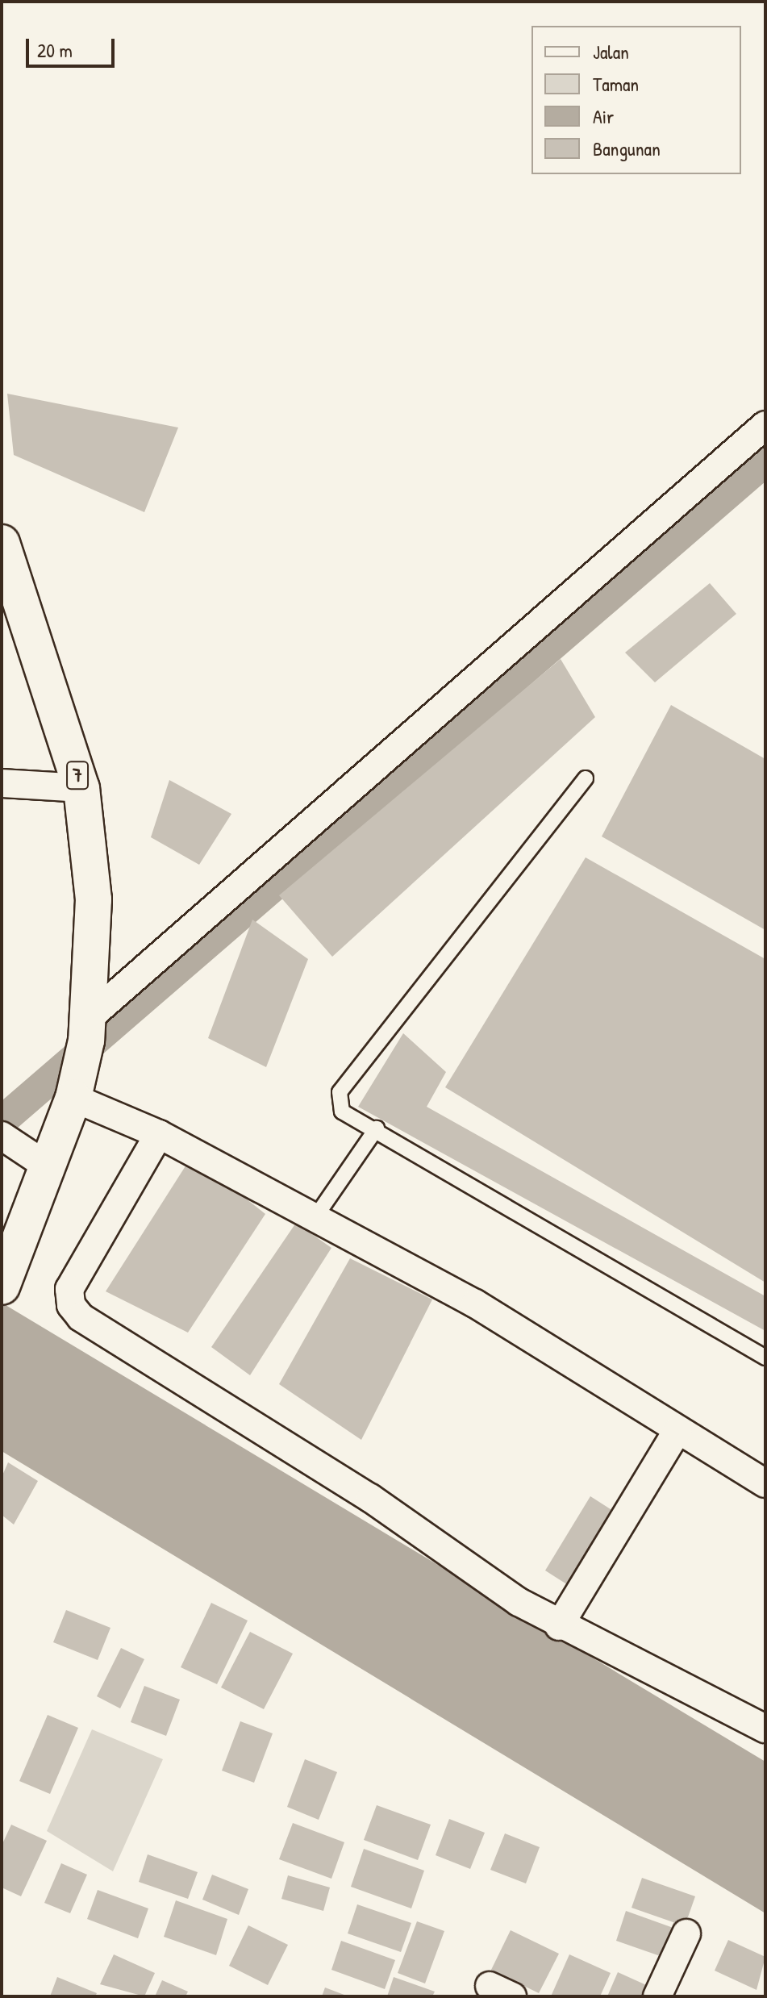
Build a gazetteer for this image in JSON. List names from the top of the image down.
{
  "streets": {
    "highway": ["7"]
  },
  "legend": [
    "Jalan",
    "Taman",
    "Air",
    "Bangunan"
  ],
  "scale_bar": "20 m"
}
